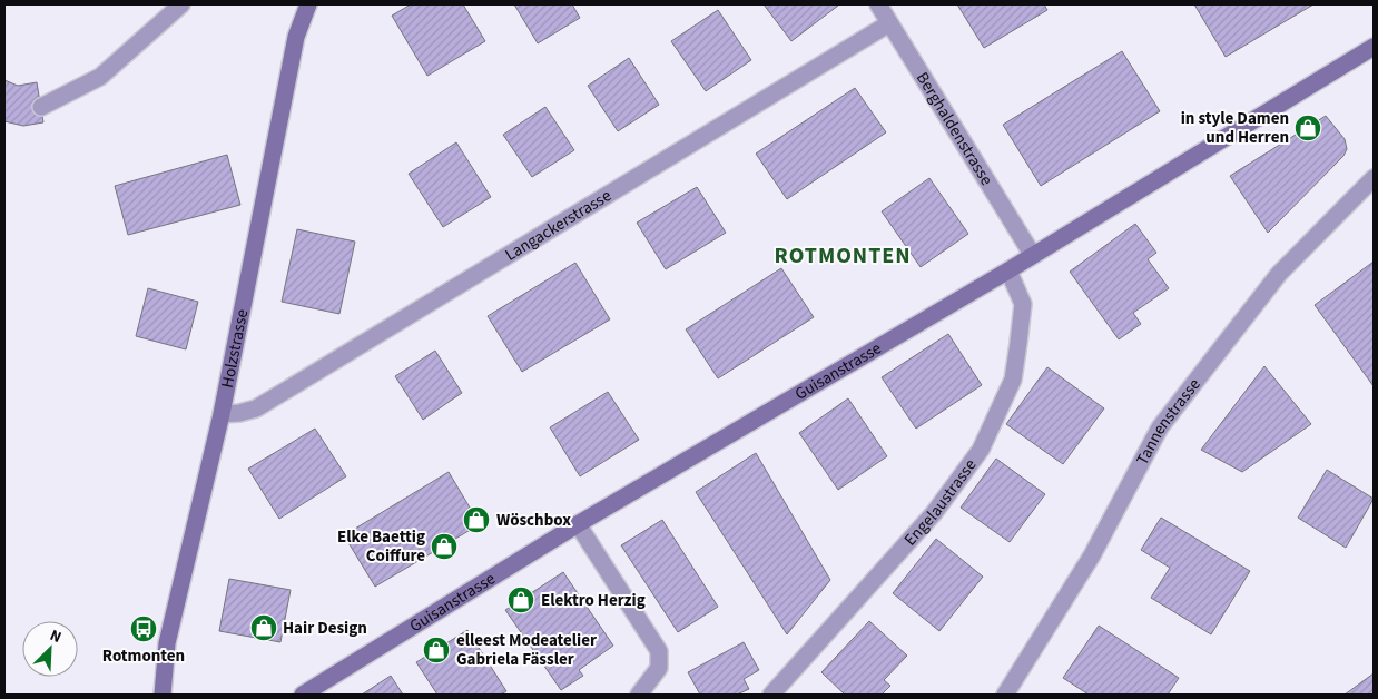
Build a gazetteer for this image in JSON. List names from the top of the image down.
{
  "streets": {
    "street": [
      "Berghaldenstrasse",
      "Langackerstrasse",
      "Holzstrasse",
      "Guisanstrasse",
      "Tannenstrasse",
      "Engelaustrasse"
    ]
  },
  "crossings": [
    ["Berghaldenstrasse", "Langackerstrasse"],
    ["Berghaldenstrasse", "Guisanstrasse"],
    ["Langackerstrasse", "Holzstrasse"],
    ["Guisanstrasse", "Engelaustrasse"]
  ],
  "districts": ["ROTMONTEN"],
  "places": {
    "shop": [
      "in style Damen und Herren",
      "Wöschbox",
      "Elke Baettig Coiffure",
      "Elektro Herzig",
      "Hair Design",
      "elleest Modeatelier Gabriela Fässler"
    ],
    "bus stop": ["Rotmonten"]
  },
  "north": "top right"
}
